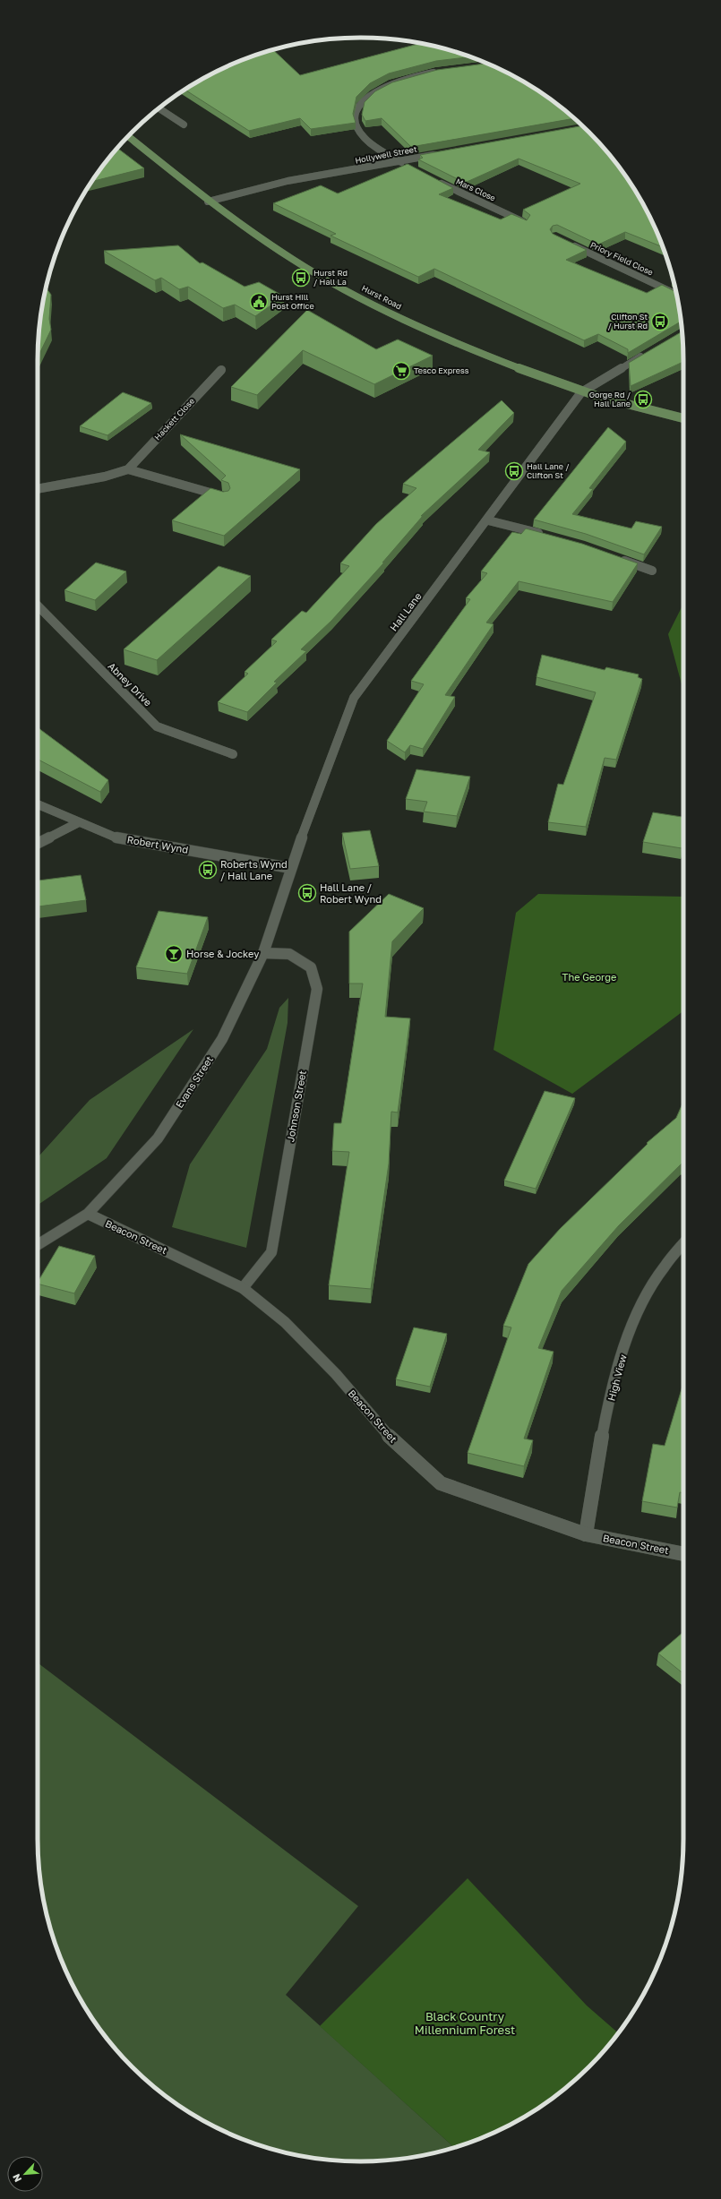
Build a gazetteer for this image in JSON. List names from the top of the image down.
{
  "streets": {
    "main road": ["Hurst Road"],
    "street": [
      "Hollywell Street",
      "Mars Close",
      "Priory Field Close",
      "Hackett Close",
      "Hall Lane",
      "Abney Drive",
      "Robert Wynd",
      "Evans Street",
      "Johnson Street",
      "Beacon Street",
      "High View"
    ]
  },
  "crossings": [
    ["Hollywell Street", "Hurst Road"],
    ["Hurst Road", "Hall Lane"],
    ["Hall Lane", "Robert Wynd"],
    ["Hall Lane", "Evans Street"],
    ["Robert Wynd", "Evans Street"],
    ["Evans Street", "Johnson Street"],
    ["Evans Street", "Beacon Street"],
    ["Johnson Street", "Beacon Street"],
    ["Beacon Street", "High View"]
  ],
  "parks": ["The George", "Black Country Millennium Forest"],
  "places": {
    "bus stop": [
      "Hurst Rd / Hall La",
      "Clifton St / Hurst Rd",
      "Gorge Rd / Hall Lane",
      "Hall Lane / Clifton St",
      "Roberts Wynd / Hall Lane",
      "Hall Lane / Robert Wynd"
    ],
    "public building": ["Hurst Hill Post Office"],
    "supermarket": ["Tesco Express"],
    "bar": ["Horse & Jockey"]
  },
  "north": "bottom left"
}
